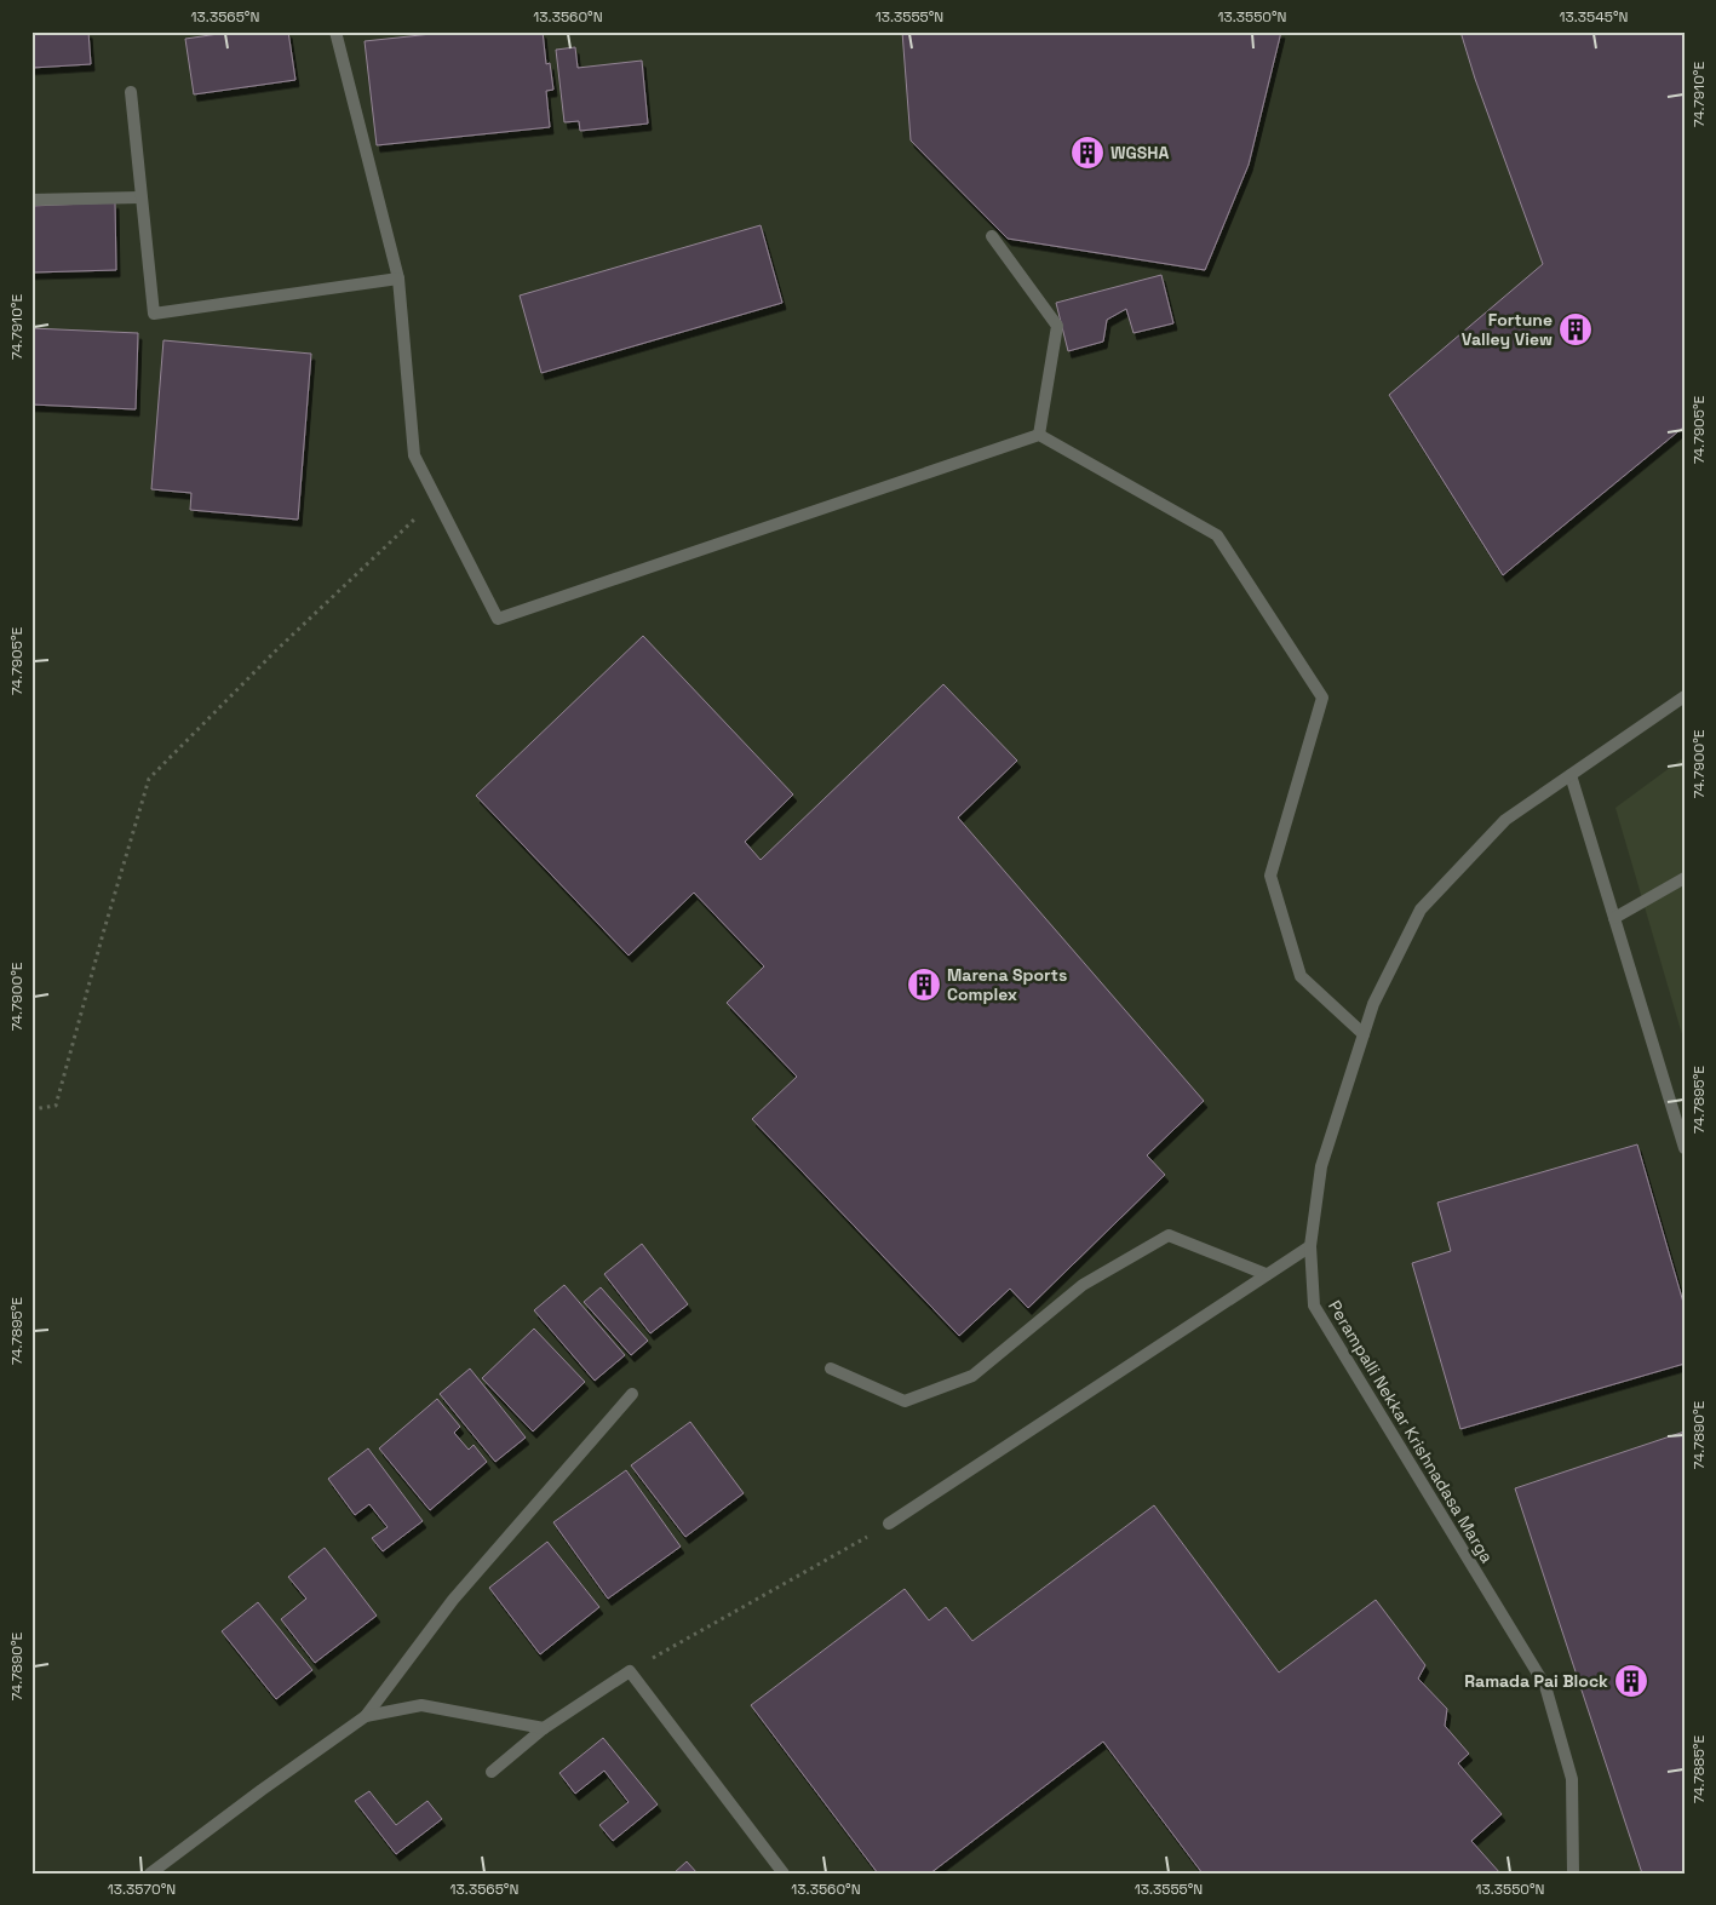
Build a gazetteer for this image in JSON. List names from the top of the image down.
{
  "streets": {
    "street": ["Perampalli Nekkar Krishnadasa Marga"]
  },
  "places": {
    "building": [
      "WGSHA",
      "Fortune Valley View",
      "Marena Sports Complex",
      "Ramada Pai Block"
    ]
  },
  "coordinates": [
    "13.3565°N",
    "13.3560°N",
    "13.3555°N",
    "13.3550°N",
    "13.3545°N",
    "74.7910°E",
    "74.7905°E",
    "74.7900°E",
    "74.7895°E",
    "74.7890°E",
    "74.7885°E",
    "13.3570°N"
  ]
}
